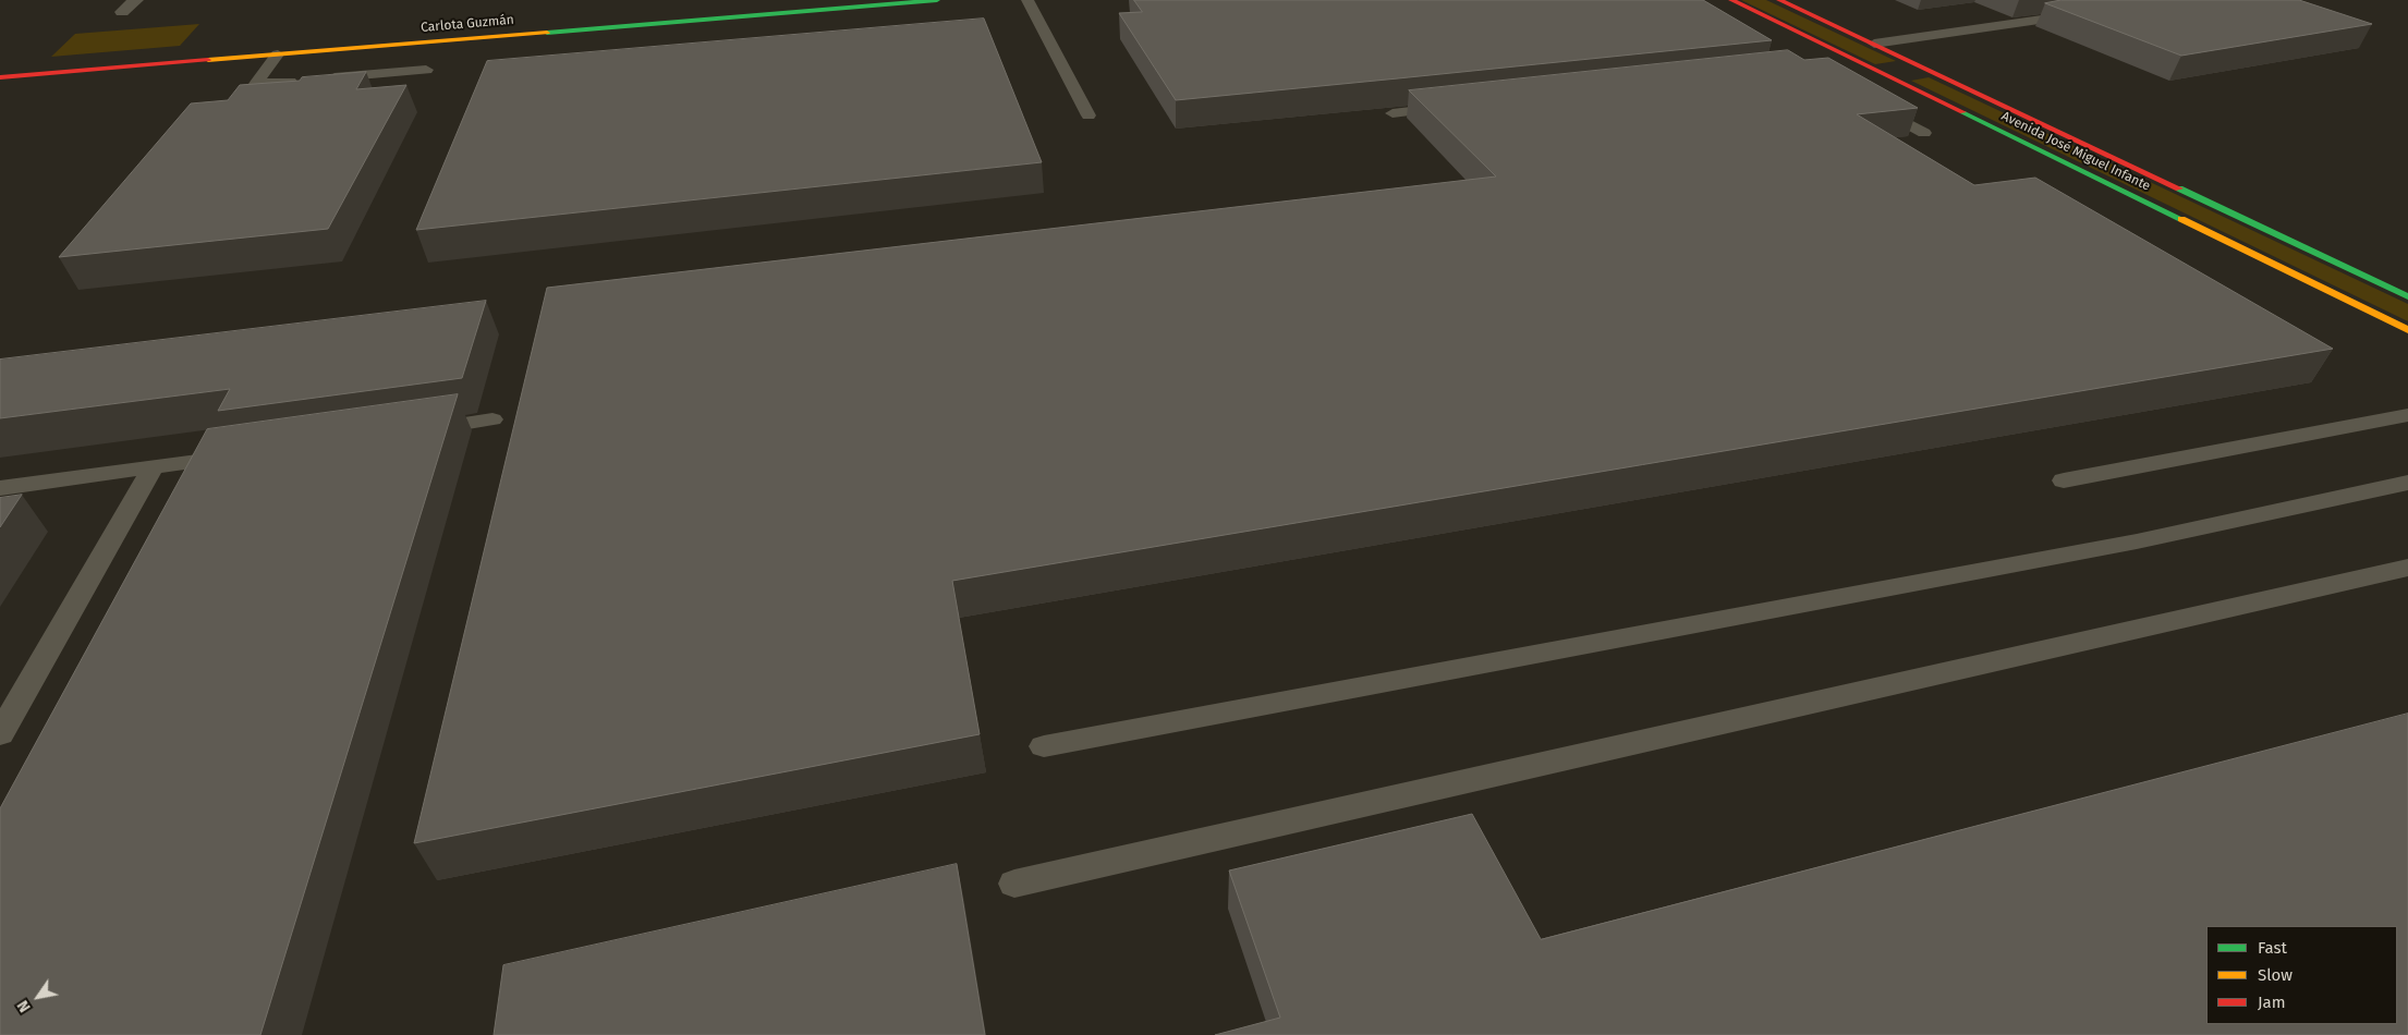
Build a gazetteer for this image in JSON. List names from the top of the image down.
{
  "streets": {
    "street": ["Carlota Guzmán", "Avenida José Miguel Infante"]
  },
  "legend": ["Fast", "Slow", "Jam"],
  "north": "bottom left"
}
